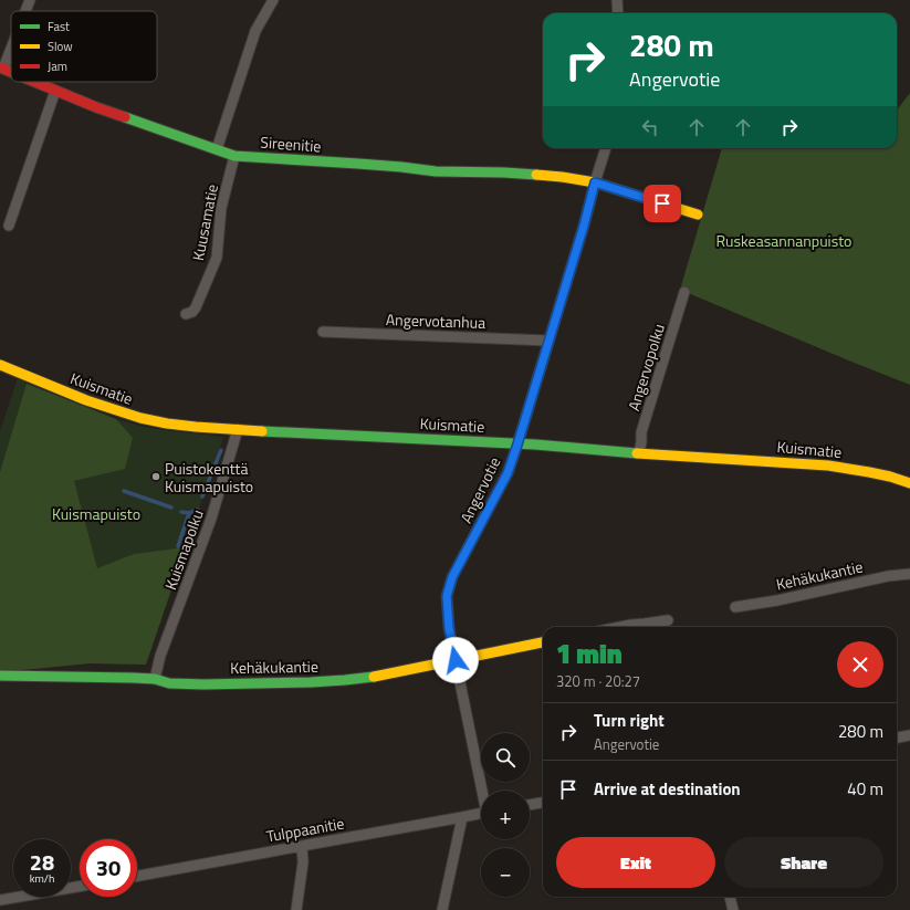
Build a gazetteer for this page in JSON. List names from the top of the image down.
{
  "streets": {
    "street": [
      "Sireenitie",
      "Kuusamatie",
      "Angervotanhua",
      "Angervopolku",
      "Kuismatie",
      "Angervotie",
      "Kuismapolku",
      "Kehäkukantie",
      "Tulppaanitie"
    ]
  },
  "crossings": [
    ["Sireenitie", "Kuusamatie"],
    ["Sireenitie", "Angervotie"],
    ["Angervotanhua", "Angervotie"],
    ["Angervopolku", "Kuismatie"],
    ["Kuismatie", "Angervotie"],
    ["Kuismatie", "Kuismapolku"],
    ["Angervotie", "Kehäkukantie"],
    ["Kuismapolku", "Kehäkukantie"]
  ],
  "parks": ["Ruskeasannanpuisto", "Kuismapuisto"],
  "places": ["Puistokenttä Kuismapuisto"],
  "legend": ["Fast", "Slow", "Jam"],
  "page": {
    "turn": ["280 m", "Angervotie"],
    "heading": ["1 min", "320 m · 20:27"],
    "list": [
      {
        "name": "Turn right",
        "note": "Angervotie",
        "value": "280 m"
      },
      {
        "name": "Arrive at destination",
        "value": "40 m"
      }
    ],
    "map_buttons": ["+", "−"],
    "buttons": ["Exit", "Share"],
    "speed": "28 km/h",
    "limit": "30"
  }
}
